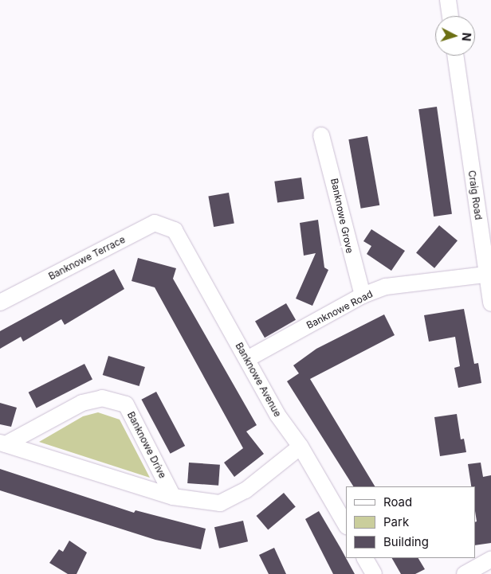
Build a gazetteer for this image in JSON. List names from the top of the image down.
{
  "streets": {
    "street": [
      "Craig Road",
      "Banknowe Grove",
      "Banknowe Terrace",
      "Banknowe Road",
      "Banknowe Avenue",
      "Banknowe Drive"
    ]
  },
  "crossings": [
    ["Craig Road", "Banknowe Road"],
    ["Banknowe Grove", "Banknowe Road"],
    ["Banknowe Terrace", "Banknowe Avenue"],
    ["Banknowe Road", "Banknowe Avenue"],
    ["Banknowe Avenue", "Banknowe Drive"]
  ],
  "legend": ["Road", "Park", "Building"],
  "north": "right"
}
